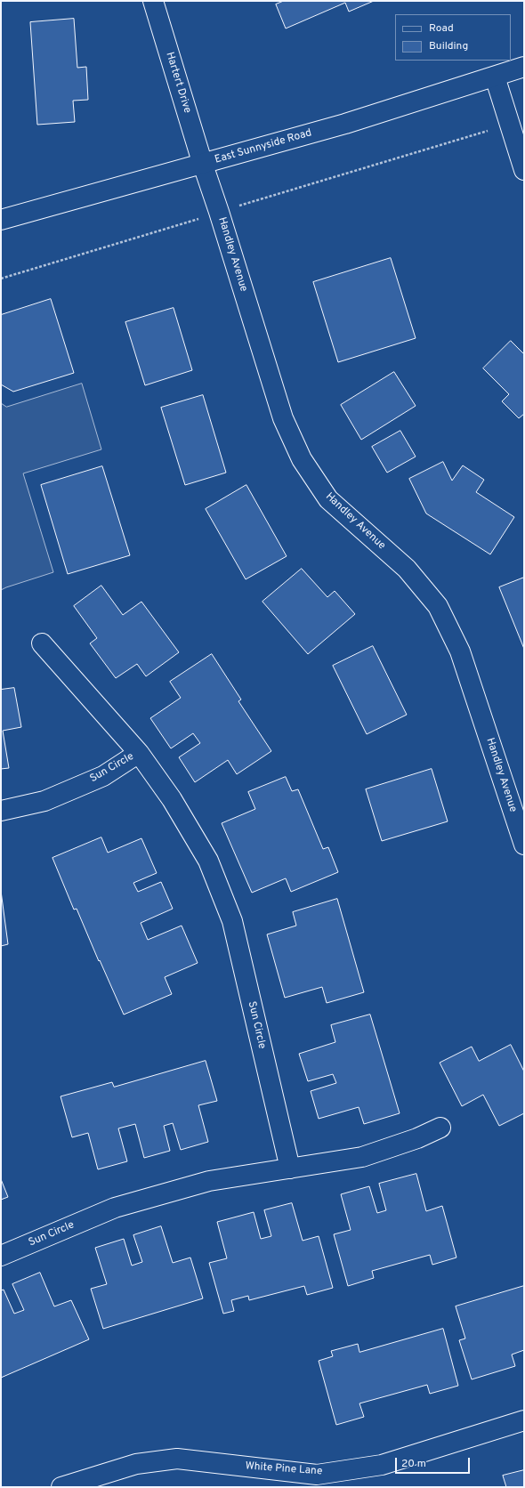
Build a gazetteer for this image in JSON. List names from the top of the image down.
{
  "streets": {
    "street": [
      "Hartert Drive",
      "East Sunnyside Road",
      "Handley Avenue",
      "Sun Circle",
      "White Pine Lane"
    ]
  },
  "crossings": [
    ["Hartert Drive", "East Sunnyside Road"],
    ["Hartert Drive", "Handley Avenue"],
    ["East Sunnyside Road", "Handley Avenue"]
  ],
  "legend": ["Road", "Building"],
  "scale_bar": "20 m"
}
